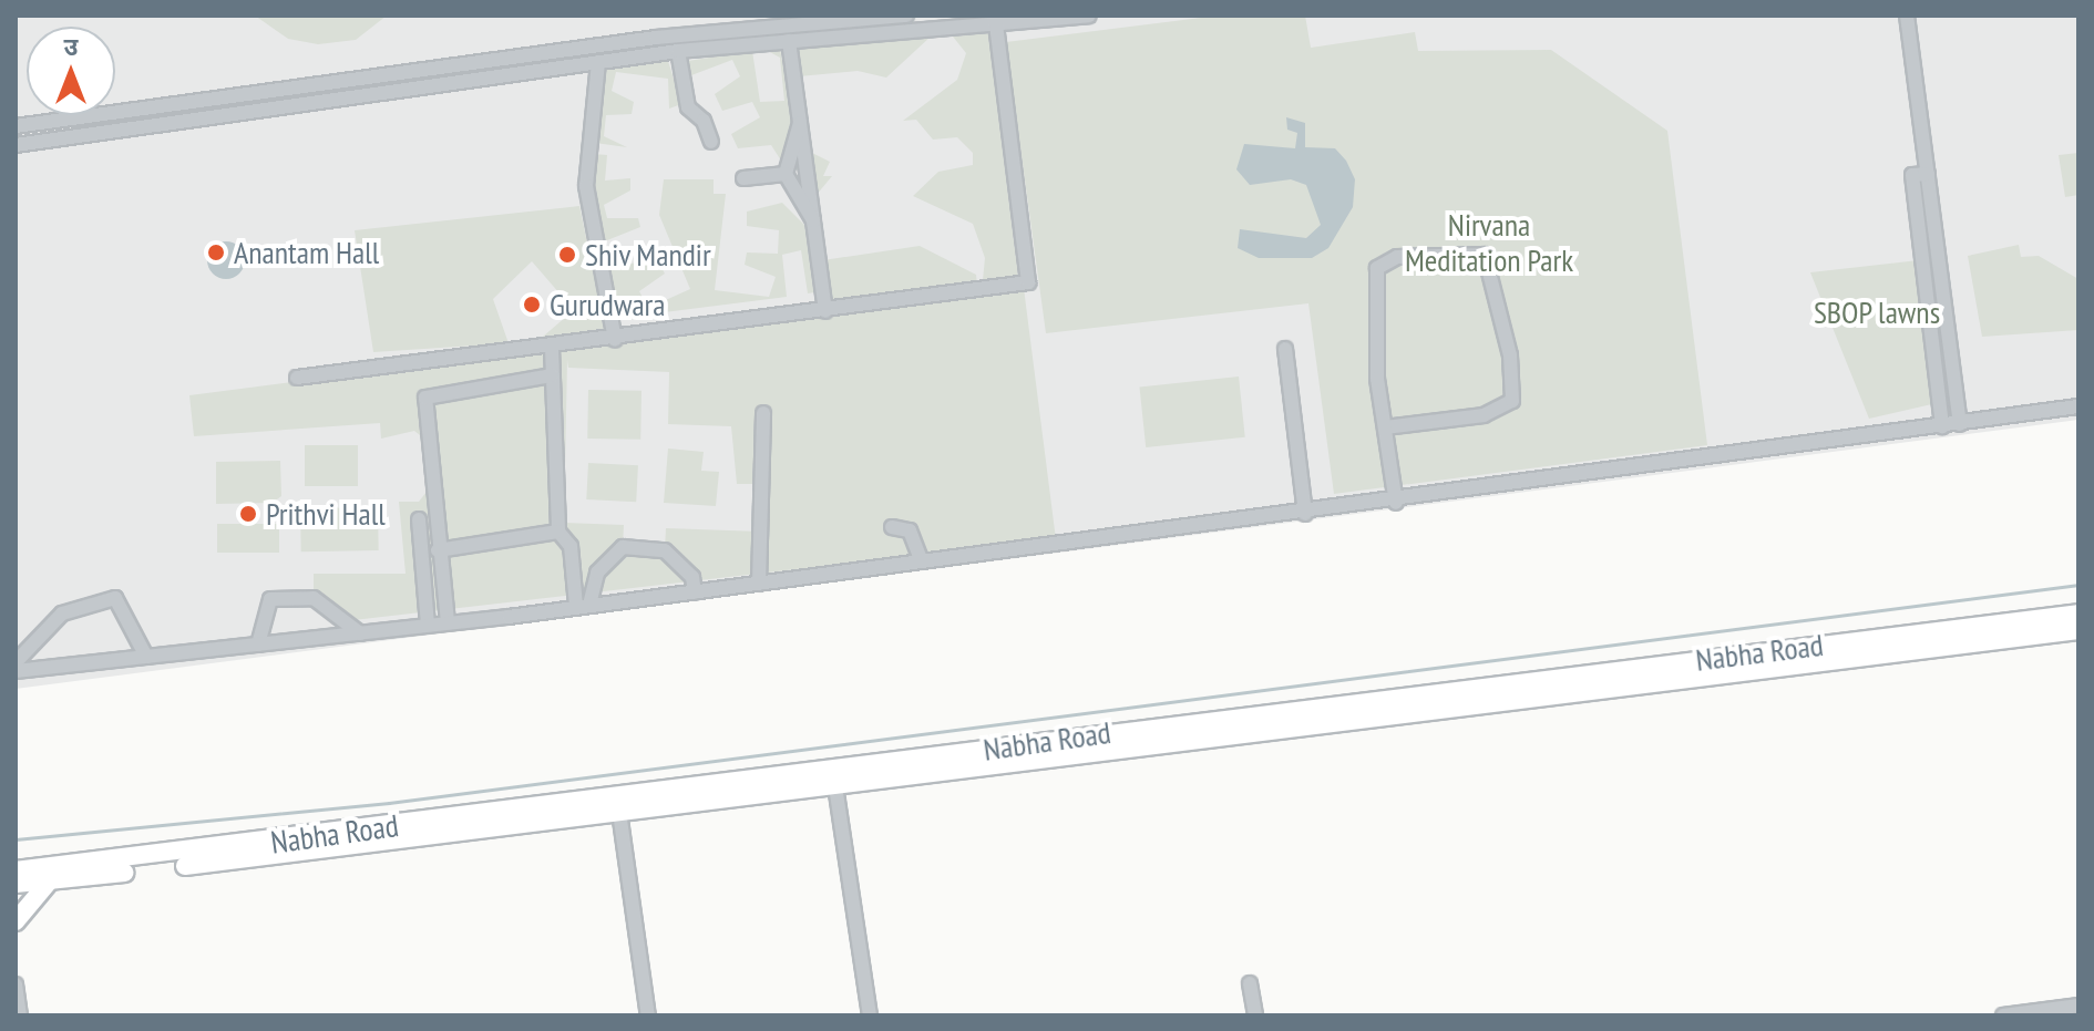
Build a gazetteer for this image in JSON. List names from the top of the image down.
{
  "streets": {
    "main road": ["Nabha Road"]
  },
  "parks": ["Nirvana Meditation Park", "SBOP lawns"],
  "places": [
    "Anantam Hall",
    "Shiv Mandir",
    "Gurudwara",
    "Prithvi Hall"
  ],
  "north": "top"
}
